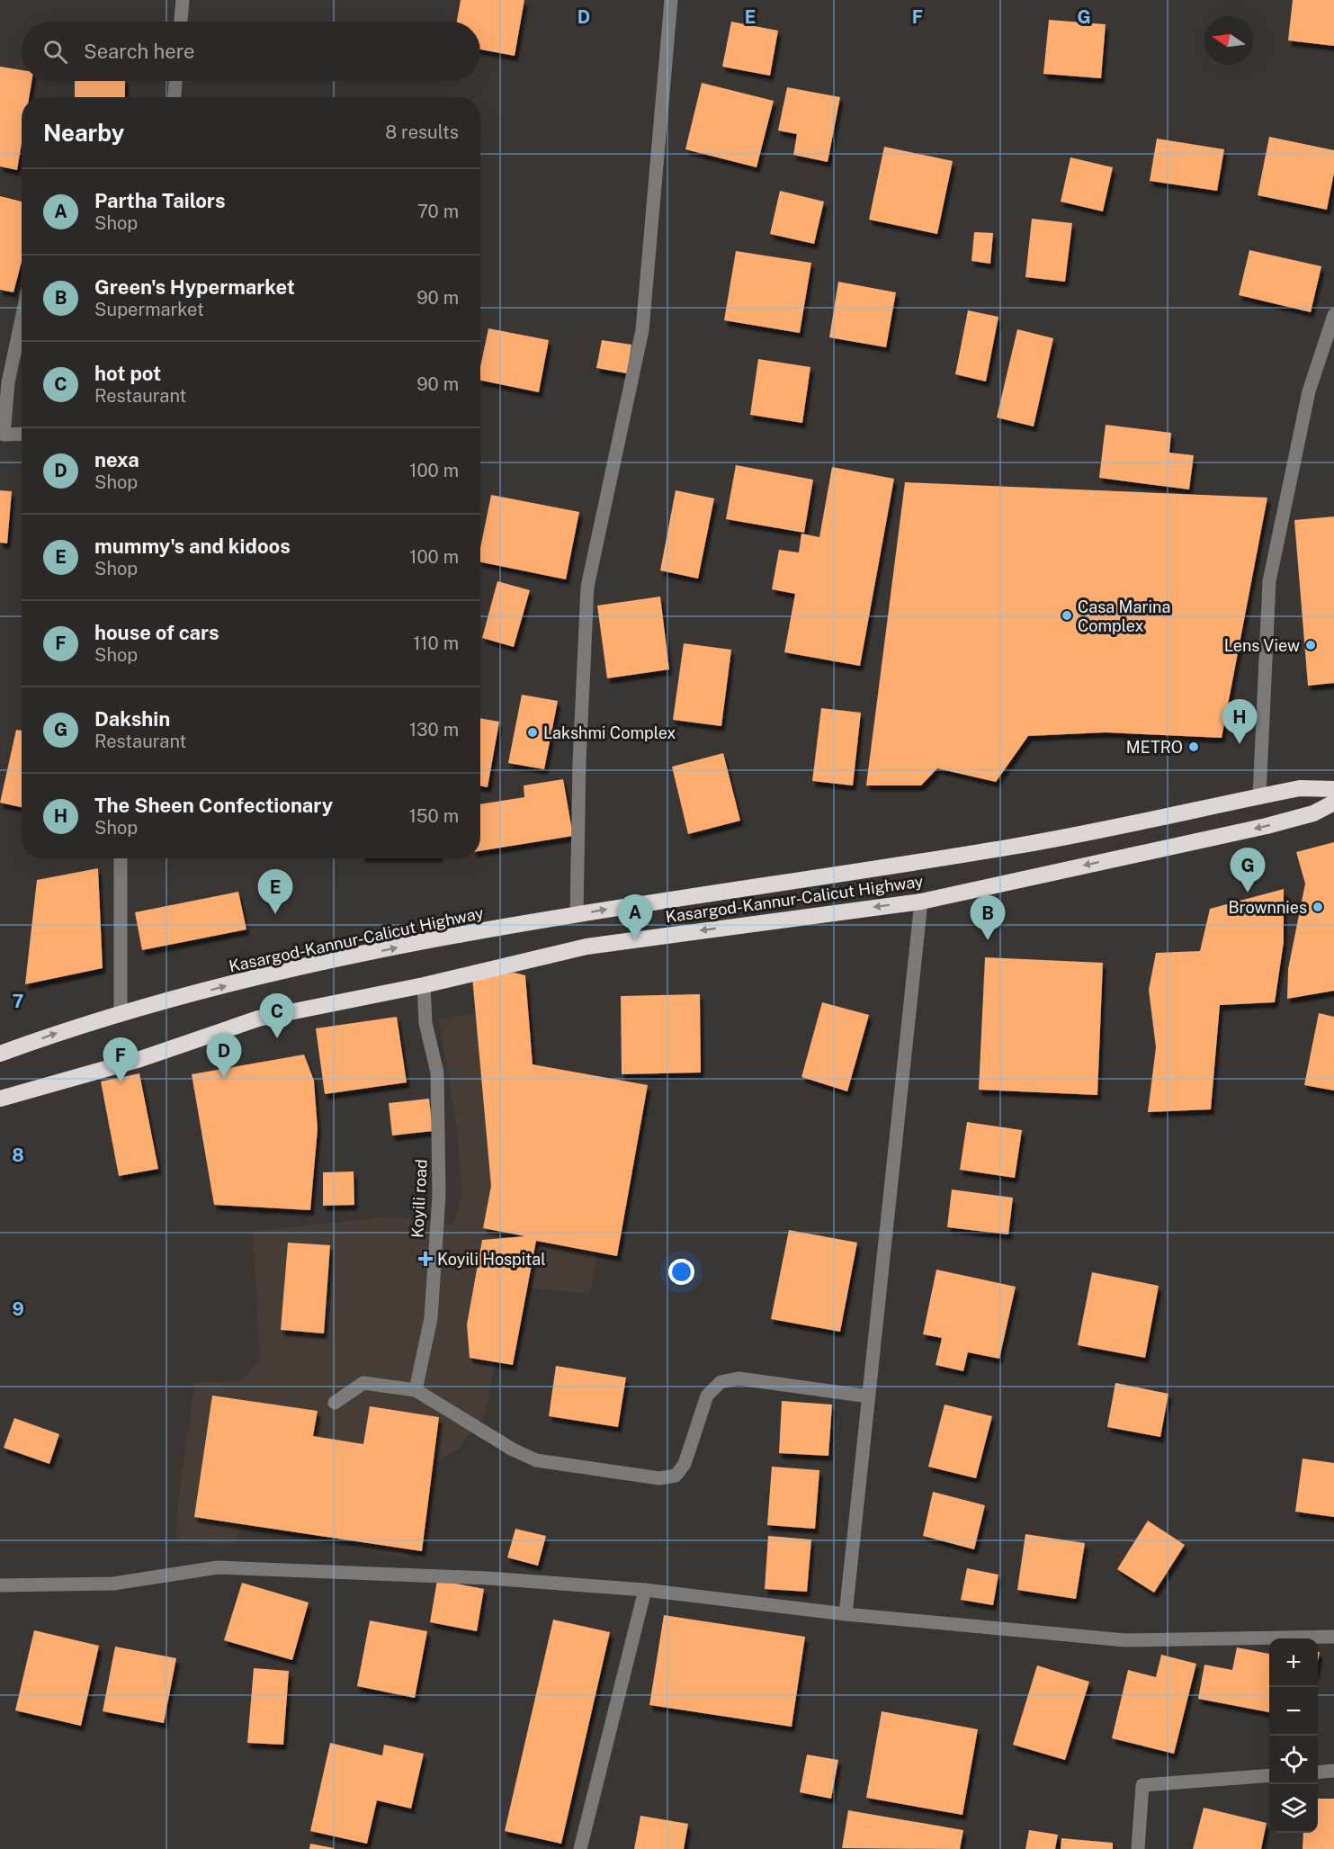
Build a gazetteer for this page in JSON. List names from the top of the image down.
{
  "streets": {
    "highway": ["Kasargod-Kannur-Calicut Highway"],
    "street": ["Koyili road"]
  },
  "crossings": [
    ["Kasargod-Kannur-Calicut Highway", "Koyili road"]
  ],
  "places": {
    "other": [
      "Casa Marina Complex",
      "Lens View",
      "Lakshmi Complex",
      "METRO",
      "Brownnies"
    ],
    "health": ["Koyili Hospital"]
  },
  "north": "left",
  "page": {
    "search": "Search here",
    "heading": ["Nearby", "8 results"],
    "list": [
      {
        "mark": "A",
        "name": "Partha Tailors",
        "note": "Shop",
        "value": "70 m"
      },
      {
        "mark": "B",
        "name": "Green's Hypermarket",
        "note": "Supermarket",
        "value": "90 m"
      },
      {
        "mark": "C",
        "name": "hot pot",
        "note": "Restaurant",
        "value": "90 m"
      },
      {
        "mark": "D",
        "name": "nexa",
        "note": "Shop",
        "value": "100 m"
      },
      {
        "mark": "E",
        "name": "mummy's and kidoos",
        "note": "Shop",
        "value": "100 m"
      },
      {
        "mark": "F",
        "name": "house of cars",
        "note": "Shop",
        "value": "110 m"
      },
      {
        "mark": "G",
        "name": "Dakshin",
        "note": "Restaurant",
        "value": "130 m"
      },
      {
        "mark": "H",
        "name": "The Sheen Confectionary",
        "note": "Shop",
        "value": "150 m"
      }
    ],
    "pins": [
      "H",
      "G",
      "E",
      "A",
      "B",
      "C",
      "D",
      "F"
    ],
    "map_buttons": ["+", "−"]
  },
  "grid": {
    "columns": [
      "D",
      "E",
      "F",
      "G"
    ],
    "rows": ["7", "8", "9"]
  }
}
